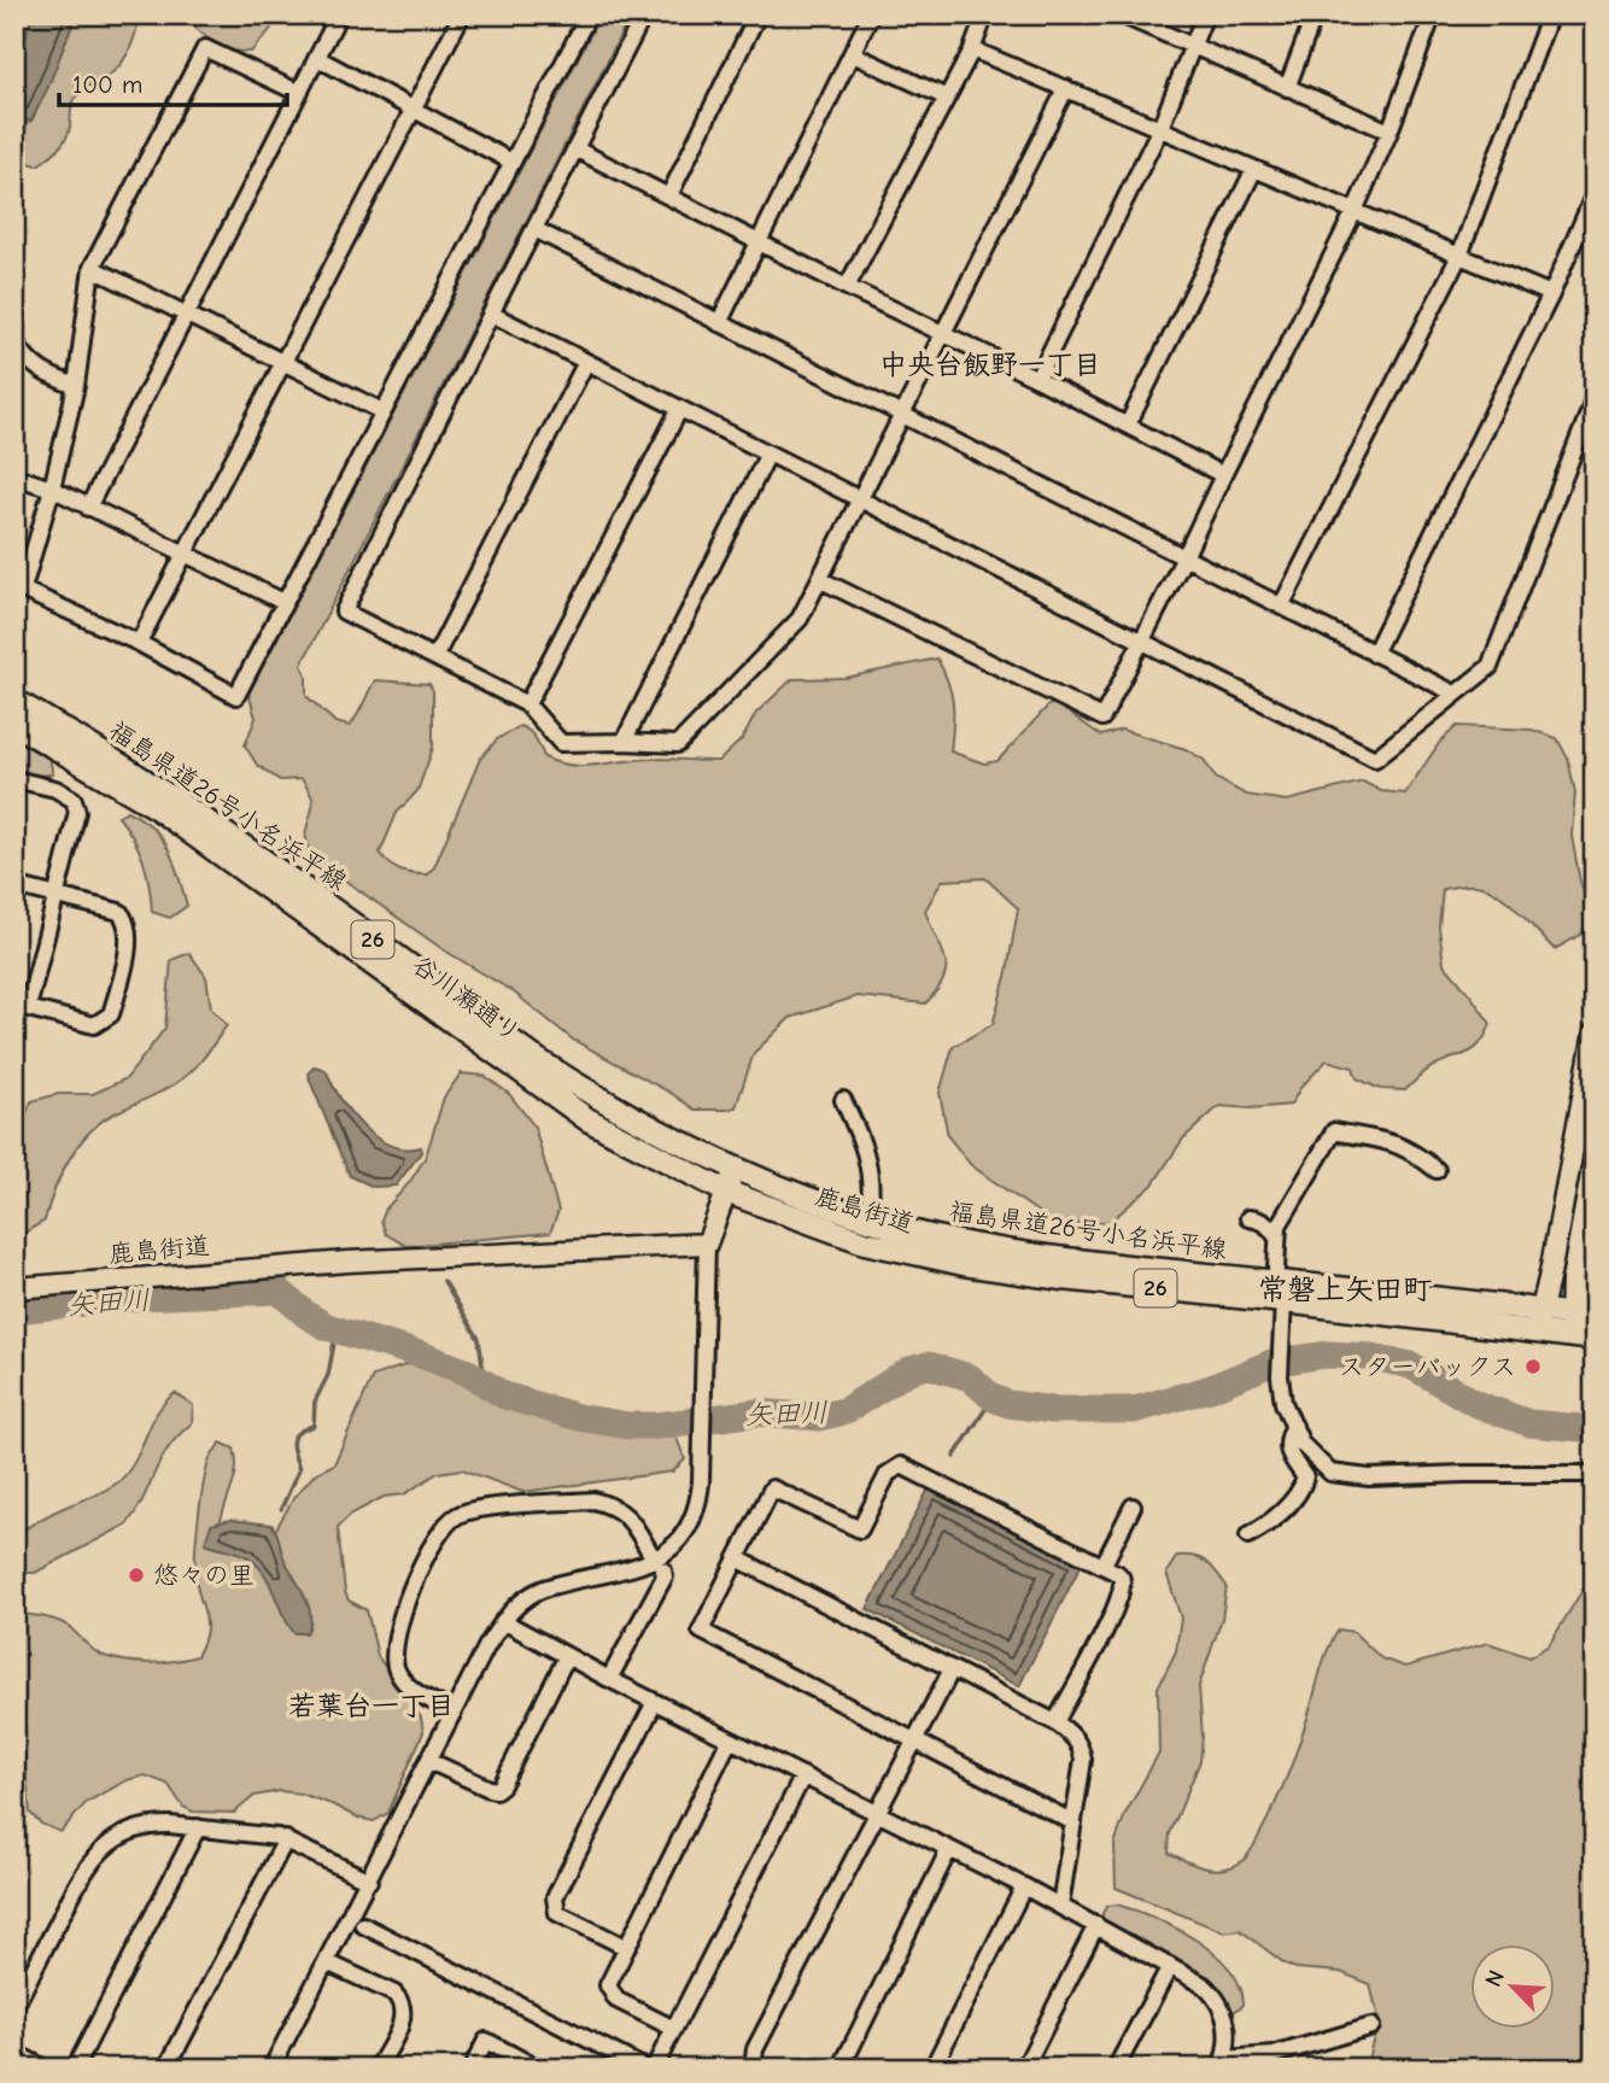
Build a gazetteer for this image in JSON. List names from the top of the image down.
{
  "streets": {
    "main road": [
      "福島県道26号小名浜平線",
      "26",
      "谷川瀬通り",
      "鹿島街道"
    ]
  },
  "crossings": [
    ["福島県道26号小名浜平線", "26"],
    ["福島県道26号小名浜平線", "鹿島街道"],
    ["谷川瀬通り", "鹿島街道"]
  ],
  "districts": ["中央台飯野一丁目", "常磐上矢田町", "若葉台一丁目"],
  "water": ["矢田川"],
  "places": ["スターバックス", "悠々の里"],
  "scale_bar": "100 m",
  "north": "top left"
}
